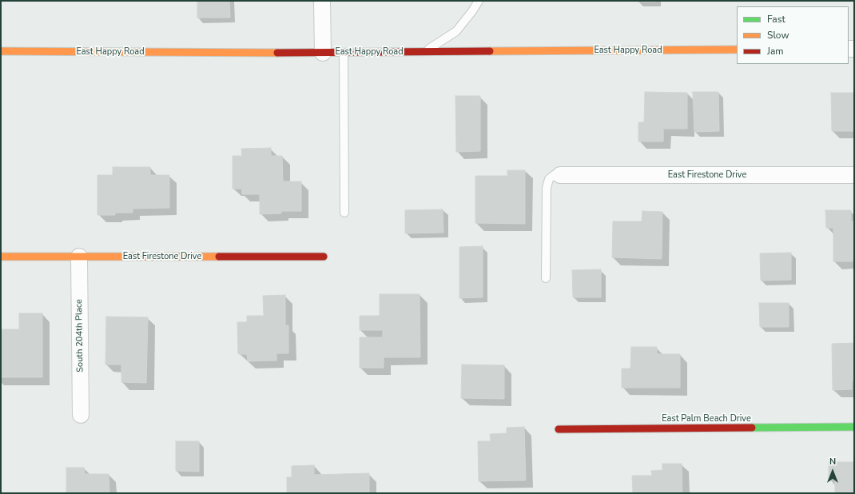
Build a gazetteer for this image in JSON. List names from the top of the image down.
{
  "streets": {
    "street": [
      "East Happy Road",
      "East Firestone Drive",
      "South 204th Place",
      "East Palm Beach Drive"
    ]
  },
  "crossings": [
    ["East Firestone Drive", "South 204th Place"]
  ],
  "legend": ["Fast", "Slow", "Jam"],
  "north": "top"
}
